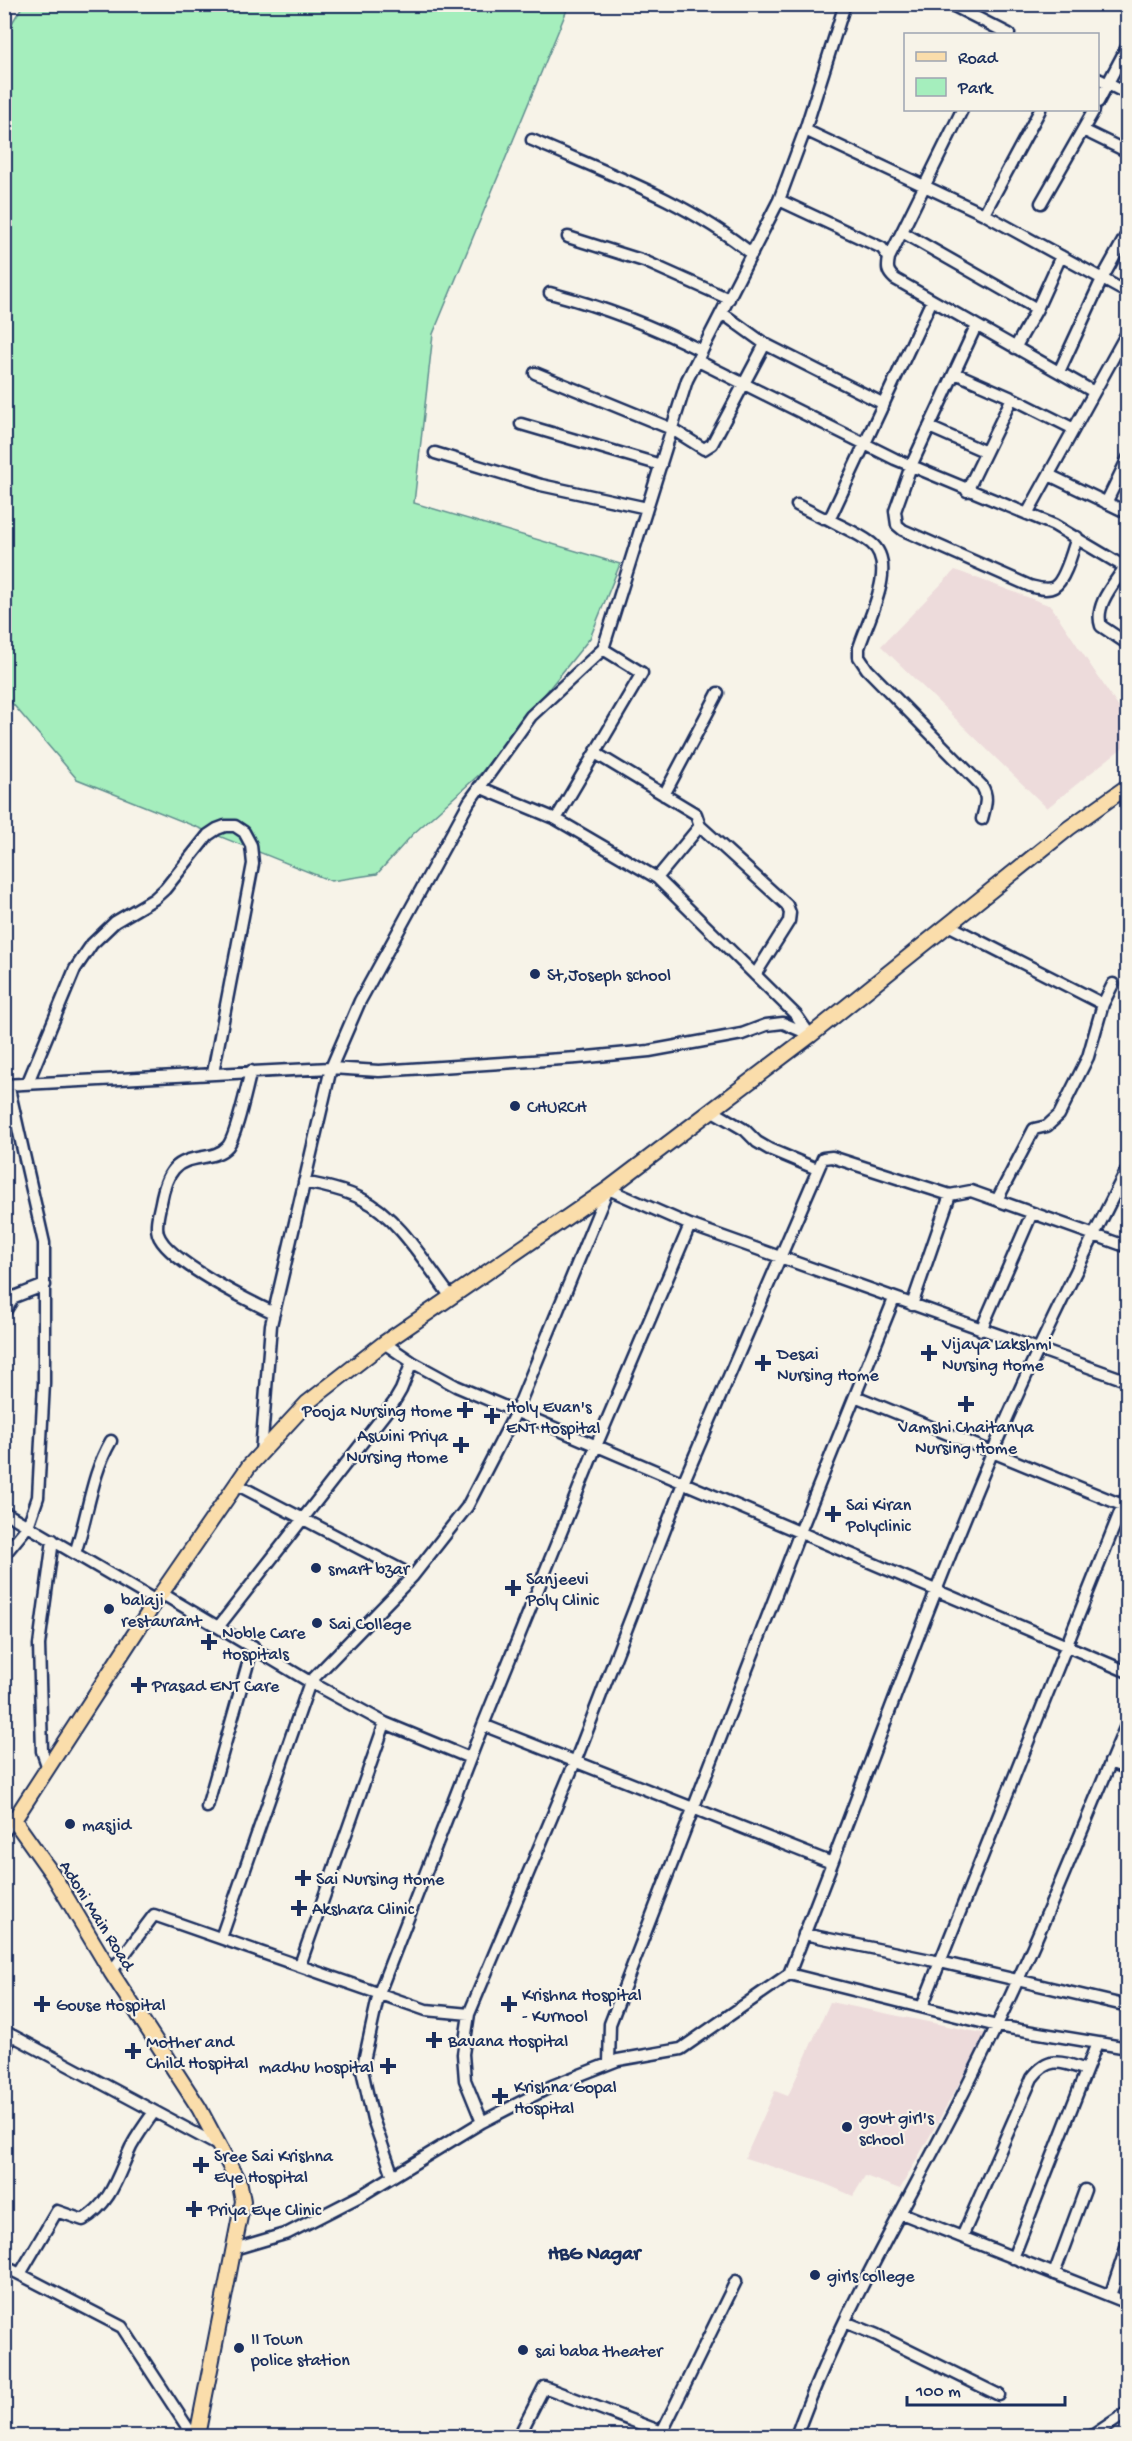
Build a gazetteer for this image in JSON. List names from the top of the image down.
{
  "streets": {
    "main road": ["Adoni Main Road"]
  },
  "districts": ["HBG Nagar"],
  "places": {
    "other": [
      "St,Joseph school",
      "CHURCH",
      "smart bzar",
      "balaji restaurant",
      "Sai College",
      "masjid",
      "govt girl's school",
      "girls college",
      "II Town police station",
      "sai baba theater"
    ],
    "health": [
      "Vijaya Lakshmi Nursing Home",
      "Desai Nursing Home",
      "Vamshi Chaitanya Nursing Home",
      "Pooja Nursing Home",
      "Holy Evan's ENT Hospital",
      "Aswini Priya Nursing Home",
      "Sai Kiran Polyclinic",
      "Sanjeevi Poly Clinic",
      "Noble Care Hospitals",
      "Prasad ENT Care",
      "Sai Nursing Home",
      "Akshara Clinic",
      "Gouse Hospital",
      "Krishna Hospital - Kurnool",
      "Bavana Hospital",
      "Mother and Child Hospital",
      "madhu hospital",
      "Krishna Gopal Hospital",
      "Sree Sai Krishna Eye Hospital",
      "Priya Eye Clinic"
    ]
  },
  "legend": ["Road", "Park"],
  "scale_bar": "100 m"
}
